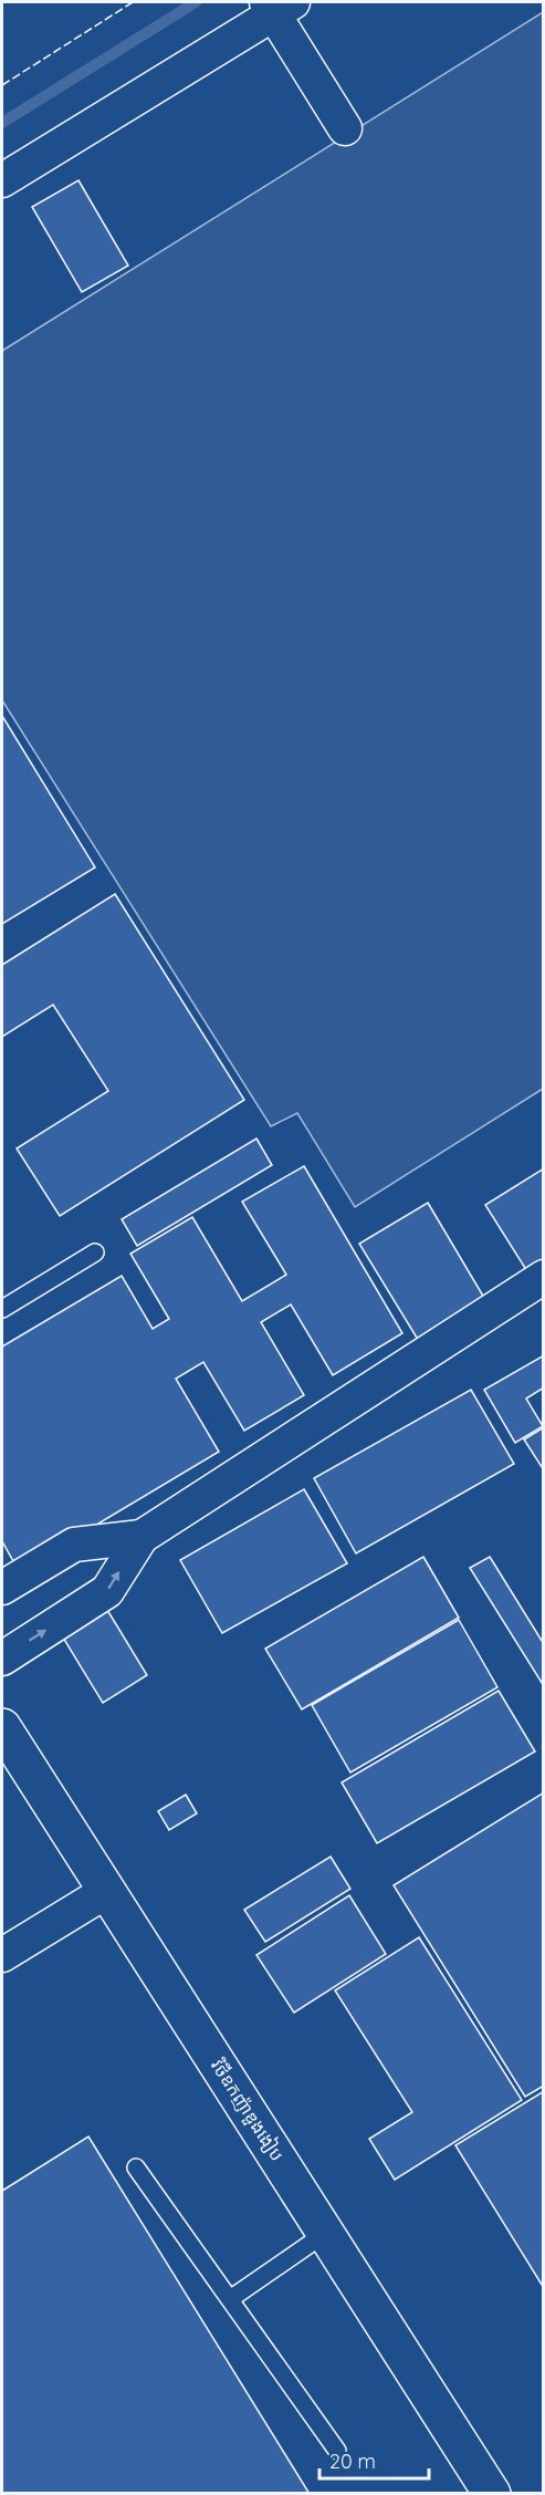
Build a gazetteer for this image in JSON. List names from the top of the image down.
{
  "streets": {
    "street": ["វិថីឧកញ៉ាឌួងងៀប"]
  },
  "scale_bar": "20 m"
}
